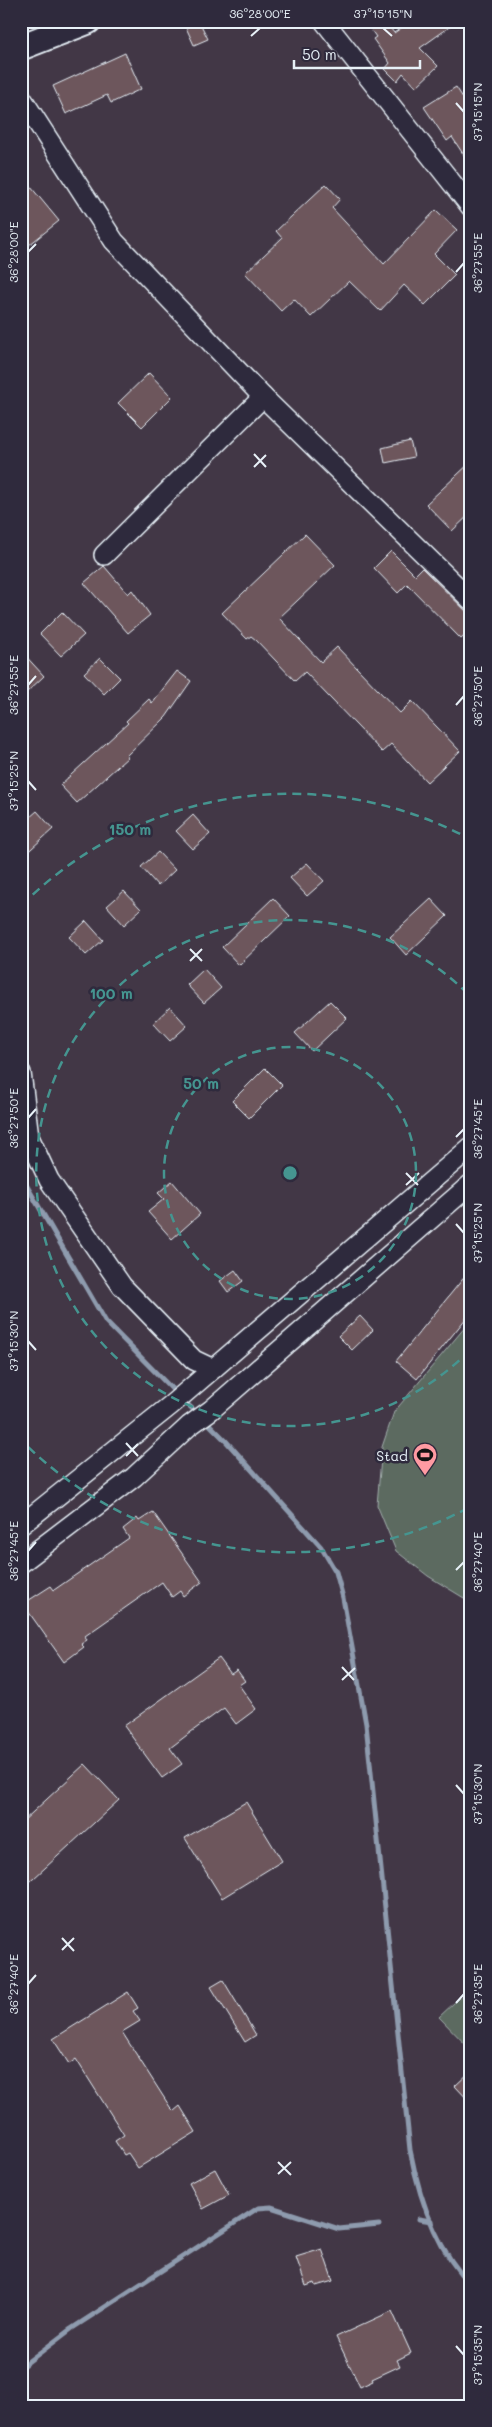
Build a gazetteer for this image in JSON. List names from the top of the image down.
{
  "places": {
    "sports": ["Stad"]
  },
  "scale_bar": "50 m",
  "coordinates": [
    "36°28'00\"E",
    "37°15'15\"N",
    "36°27'55\"E",
    "36°27'50\"E",
    "37°15'25\"N",
    "36°27'45\"E",
    "37°15'30\"N",
    "36°27'40\"E",
    "36°27'35\"E",
    "37°15'35\"N"
  ],
  "rings": ["150 m", "100 m", "50 m"]
}
